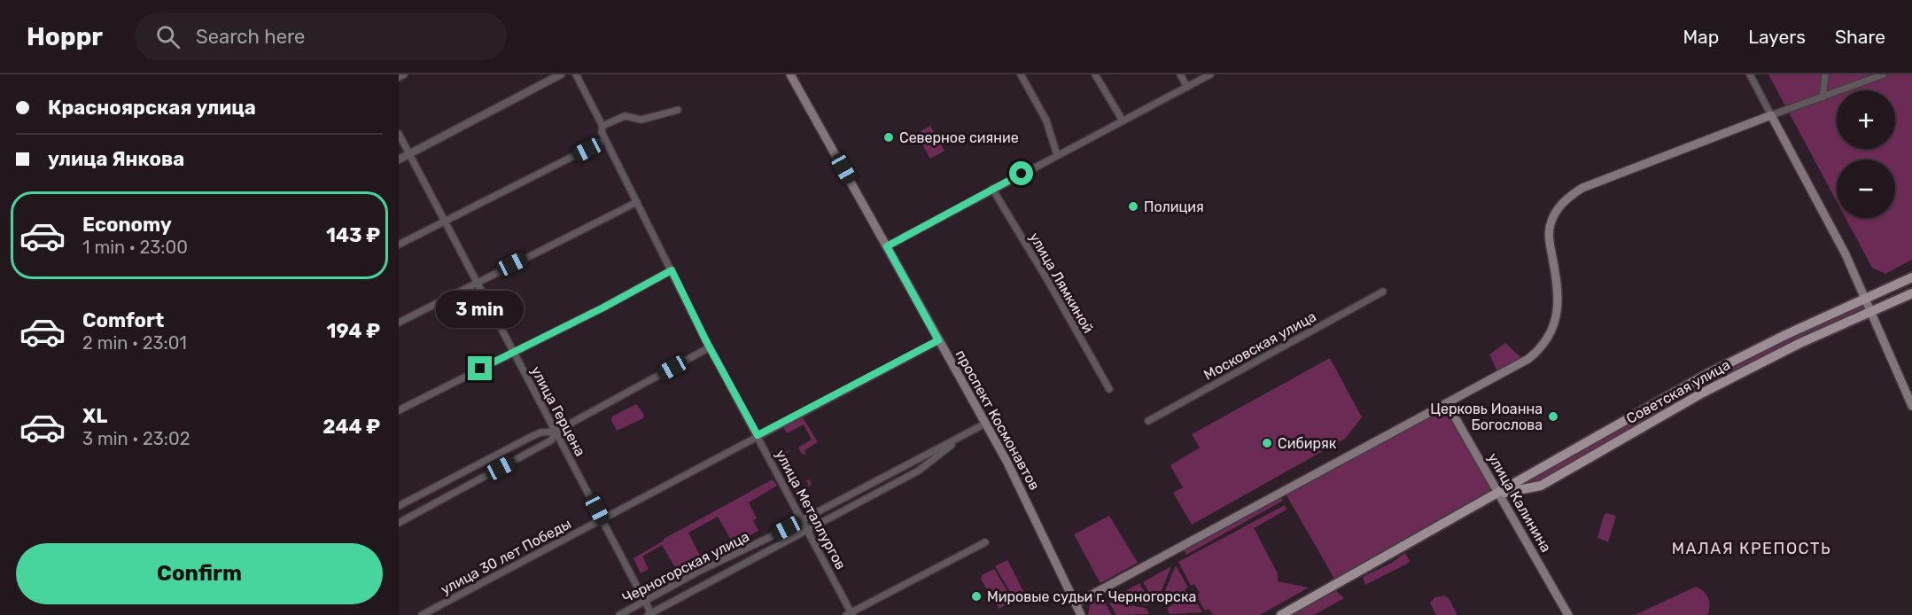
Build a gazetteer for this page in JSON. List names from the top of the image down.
{
  "streets": {
    "main road": ["Советская улица", "проспект Космонавтов", "улица Калинина"],
    "street": [
      "улица Лямкиной",
      "Московская улица",
      "улица Герцена",
      "улица Металлургов",
      "улица 30 лет Победы",
      "Черногорская улица"
    ]
  },
  "crossings": [
    ["Советская улица", "улица Калинина"],
    ["улица Герцена", "улица 30 лет Победы"],
    ["улица Герцена", "Черногорская улица"],
    ["проспект Космонавтов", "улица 30 лет Победы"],
    ["проспект Космонавтов", "Черногорская улица"],
    ["улица Металлургов", "улица 30 лет Победы"],
    ["улица Металлургов", "Черногорская улица"]
  ],
  "districts": ["МАЛАЯ КРЕПОСТЬ"],
  "places": [
    "Северное сияние",
    "Полиция",
    "Церковь Иоанна Богослова",
    "Сибиряк",
    "Мировые судьи г. Черногорска"
  ],
  "page": {
    "header": "Hoppr",
    "search": "Search here",
    "nav": ["Map", "Layers", "Share"],
    "banner": ["Красноярская улица", "улица Янкова"],
    "map_buttons": ["+", "−"],
    "list": [
      {
        "name": "Economy",
        "note": "1 min · 23:00",
        "value": "143 ₽"
      },
      {
        "name": "Comfort",
        "note": "2 min · 23:01",
        "value": "194 ₽"
      },
      {
        "name": "XL",
        "note": "3 min · 23:02",
        "value": "244 ₽"
      }
    ],
    "bubble": "3 min",
    "buttons": "Confirm"
  }
}
